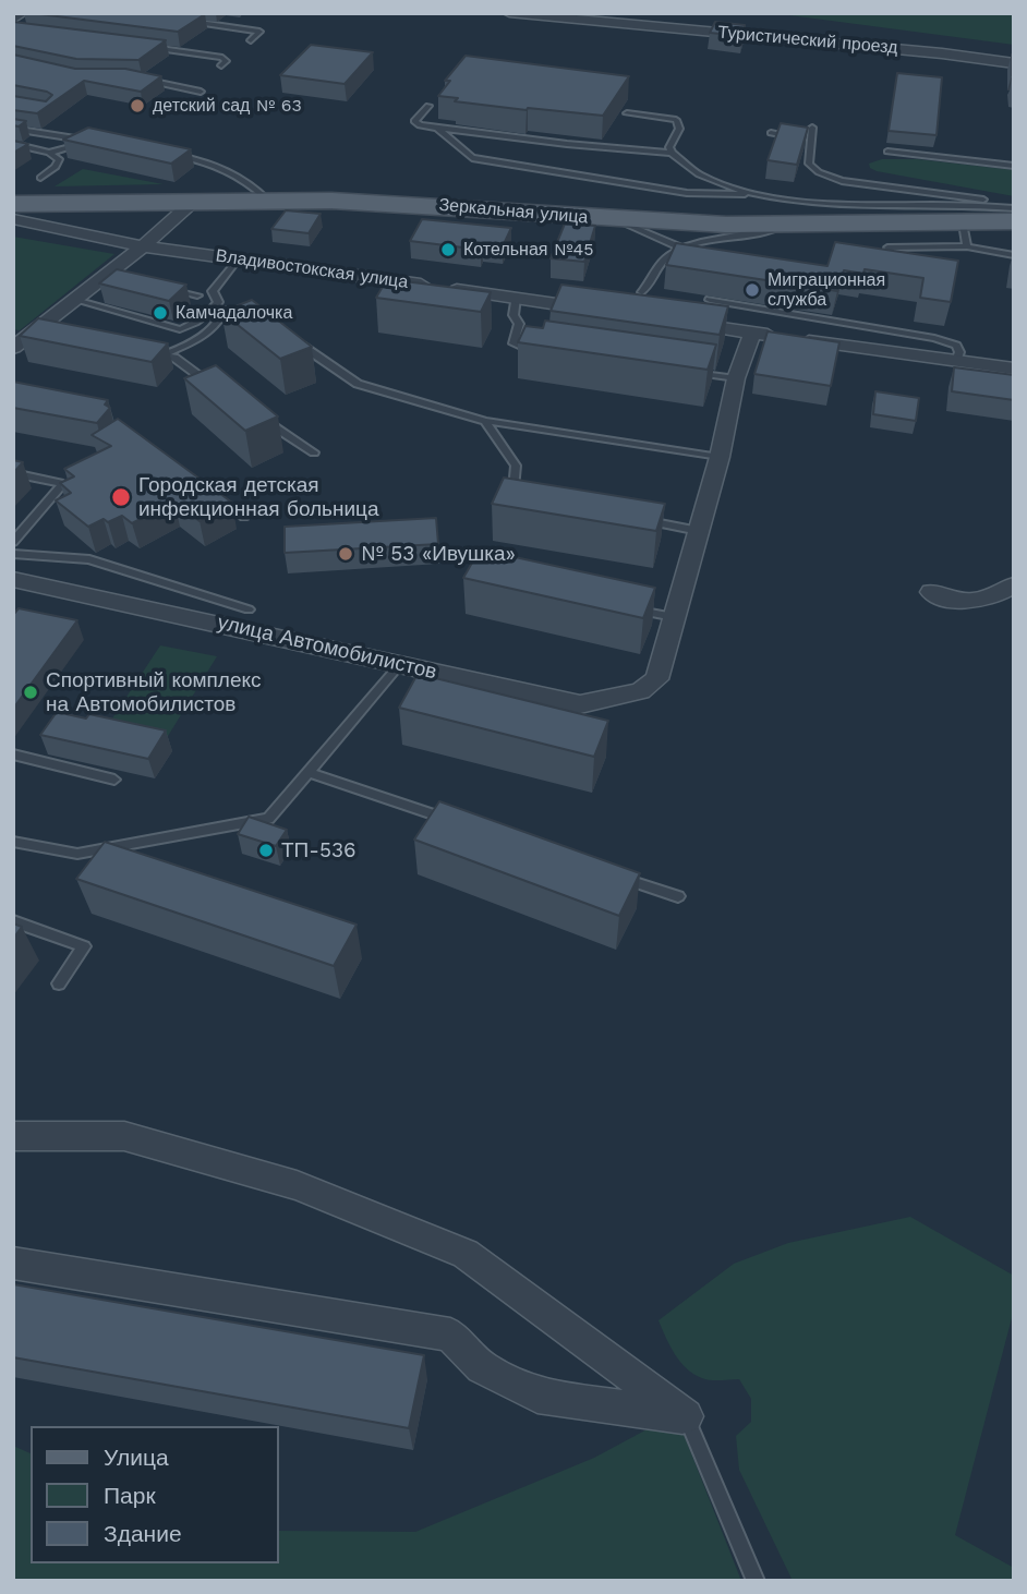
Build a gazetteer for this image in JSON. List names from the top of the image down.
{
  "streets": {
    "main road": ["Зеркальная улица"],
    "street": ["Туристический проезд", "Владивостокская улица", "улица Автомобилистов"]
  },
  "places": [
    "детский сад № 63",
    "Котельная №45",
    "Миграционная служба",
    "Камчадалочка",
    "Городская детская инфекционная больница",
    "№ 53 «Ивушка»",
    "Спортивный комплекс на Автомобилистов",
    "ТП-536"
  ],
  "legend": ["Улица", "Парк", "Здание"]
}
